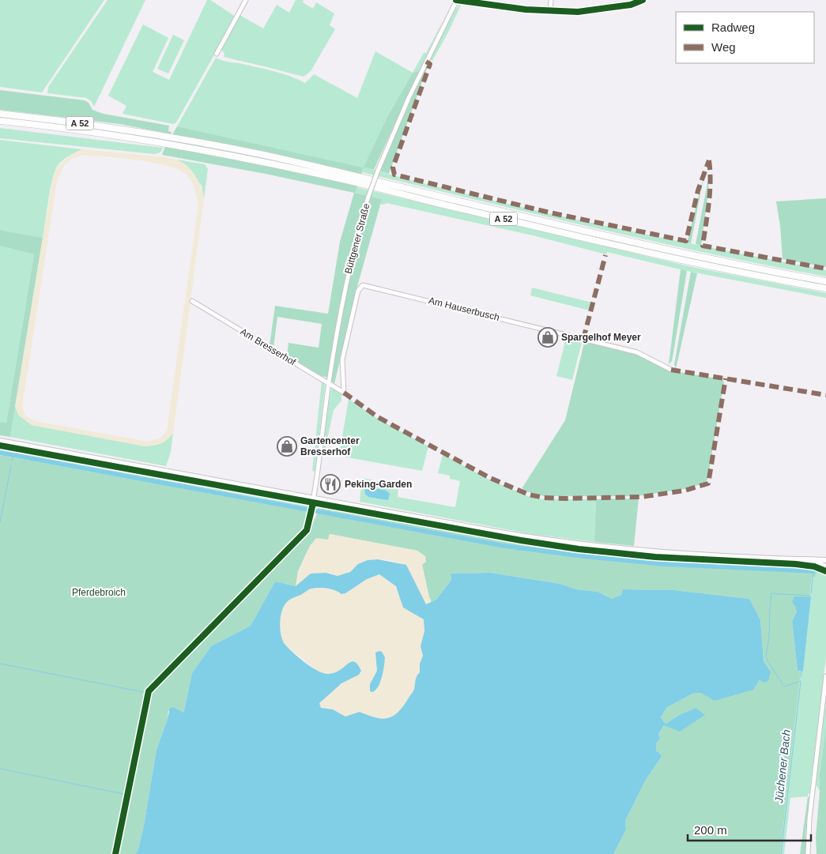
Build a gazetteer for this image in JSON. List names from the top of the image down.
{
  "streets": {
    "highway": ["A 52"],
    "street": ["Büttgener Straße", "Am Hauserbusch", "Am Bresserhof"]
  },
  "crossings": [
    ["Büttgener Straße", "Am Bresserhof"],
    ["Am Hauserbusch", "Am Bresserhof"]
  ],
  "water": ["Jüchener Bach"],
  "parks": ["Pferdebroich"],
  "places": {
    "shop": ["Spargelhof Meyer", "Gartencenter Bresserhof"],
    "restaurant": ["Peking-Garden"]
  },
  "legend": ["Radweg", "Weg"],
  "scale_bar": "200 m"
}
